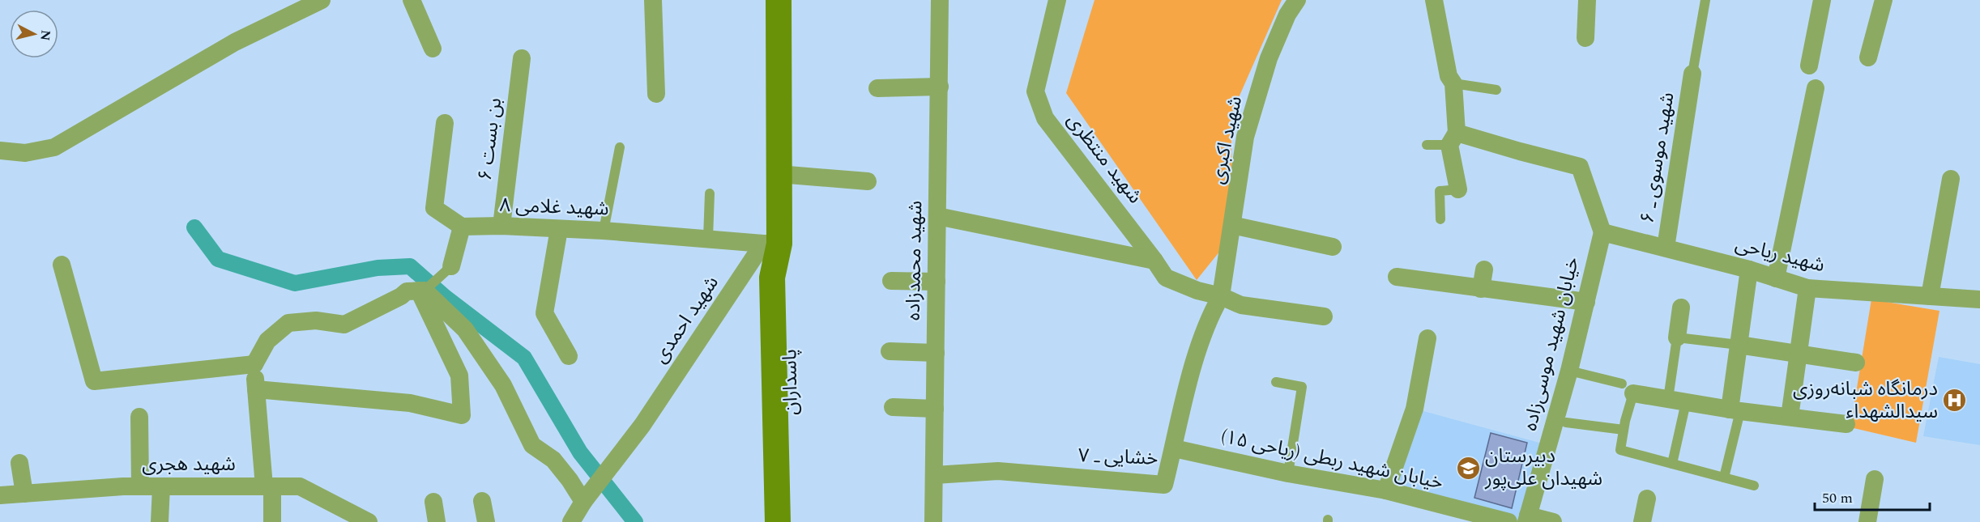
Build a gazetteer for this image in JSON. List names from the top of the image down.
{
  "streets": {
    "street": [
      "بن بست ۶",
      "شهید اکبری",
      "شهید موسوی ـ ۶",
      "شهید منتظری",
      "۸ شهید غلامی",
      "شهید ریاحی",
      "شهید محمدزاده",
      "شهید احمدی",
      "خیابان شهید موسی‌زاده",
      "پاسداران",
      "خشایی ـ ۷",
      "خیابان شهید ربطی (ریاحی ۱۵)",
      "شهید هجری"
    ]
  },
  "crossings": [
    ["بن بست ۶", "۸ شهید غلامی"],
    ["شهید اکبری", "شهید منتظری"],
    ["شهید اکبری", "خشایی ـ ۷"],
    ["شهید موسوی ـ ۶", "شهید ریاحی"],
    ["شهید منتظری", "خشایی ـ ۷"],
    ["۸ شهید غلامی", "شهید احمدی"],
    ["۸ شهید غلامی", "پاسداران"],
    ["شهید ریاحی", "خیابان شهید موسی‌زاده"],
    ["شهید محمدزاده", "خشایی ـ ۷"],
    ["شهید احمدی", "پاسداران"],
    ["خشایی ـ ۷", "خیابان شهید ربطی (ریاحی ۱۵)"]
  ],
  "places": {
    "hospital": ["درمانگاه شبانه‌روزی سیدالشهداء"],
    "school or university": ["دبیرستان شهیدان علی‌پور"]
  },
  "scale_bar": "50 m",
  "north": "right"
}
